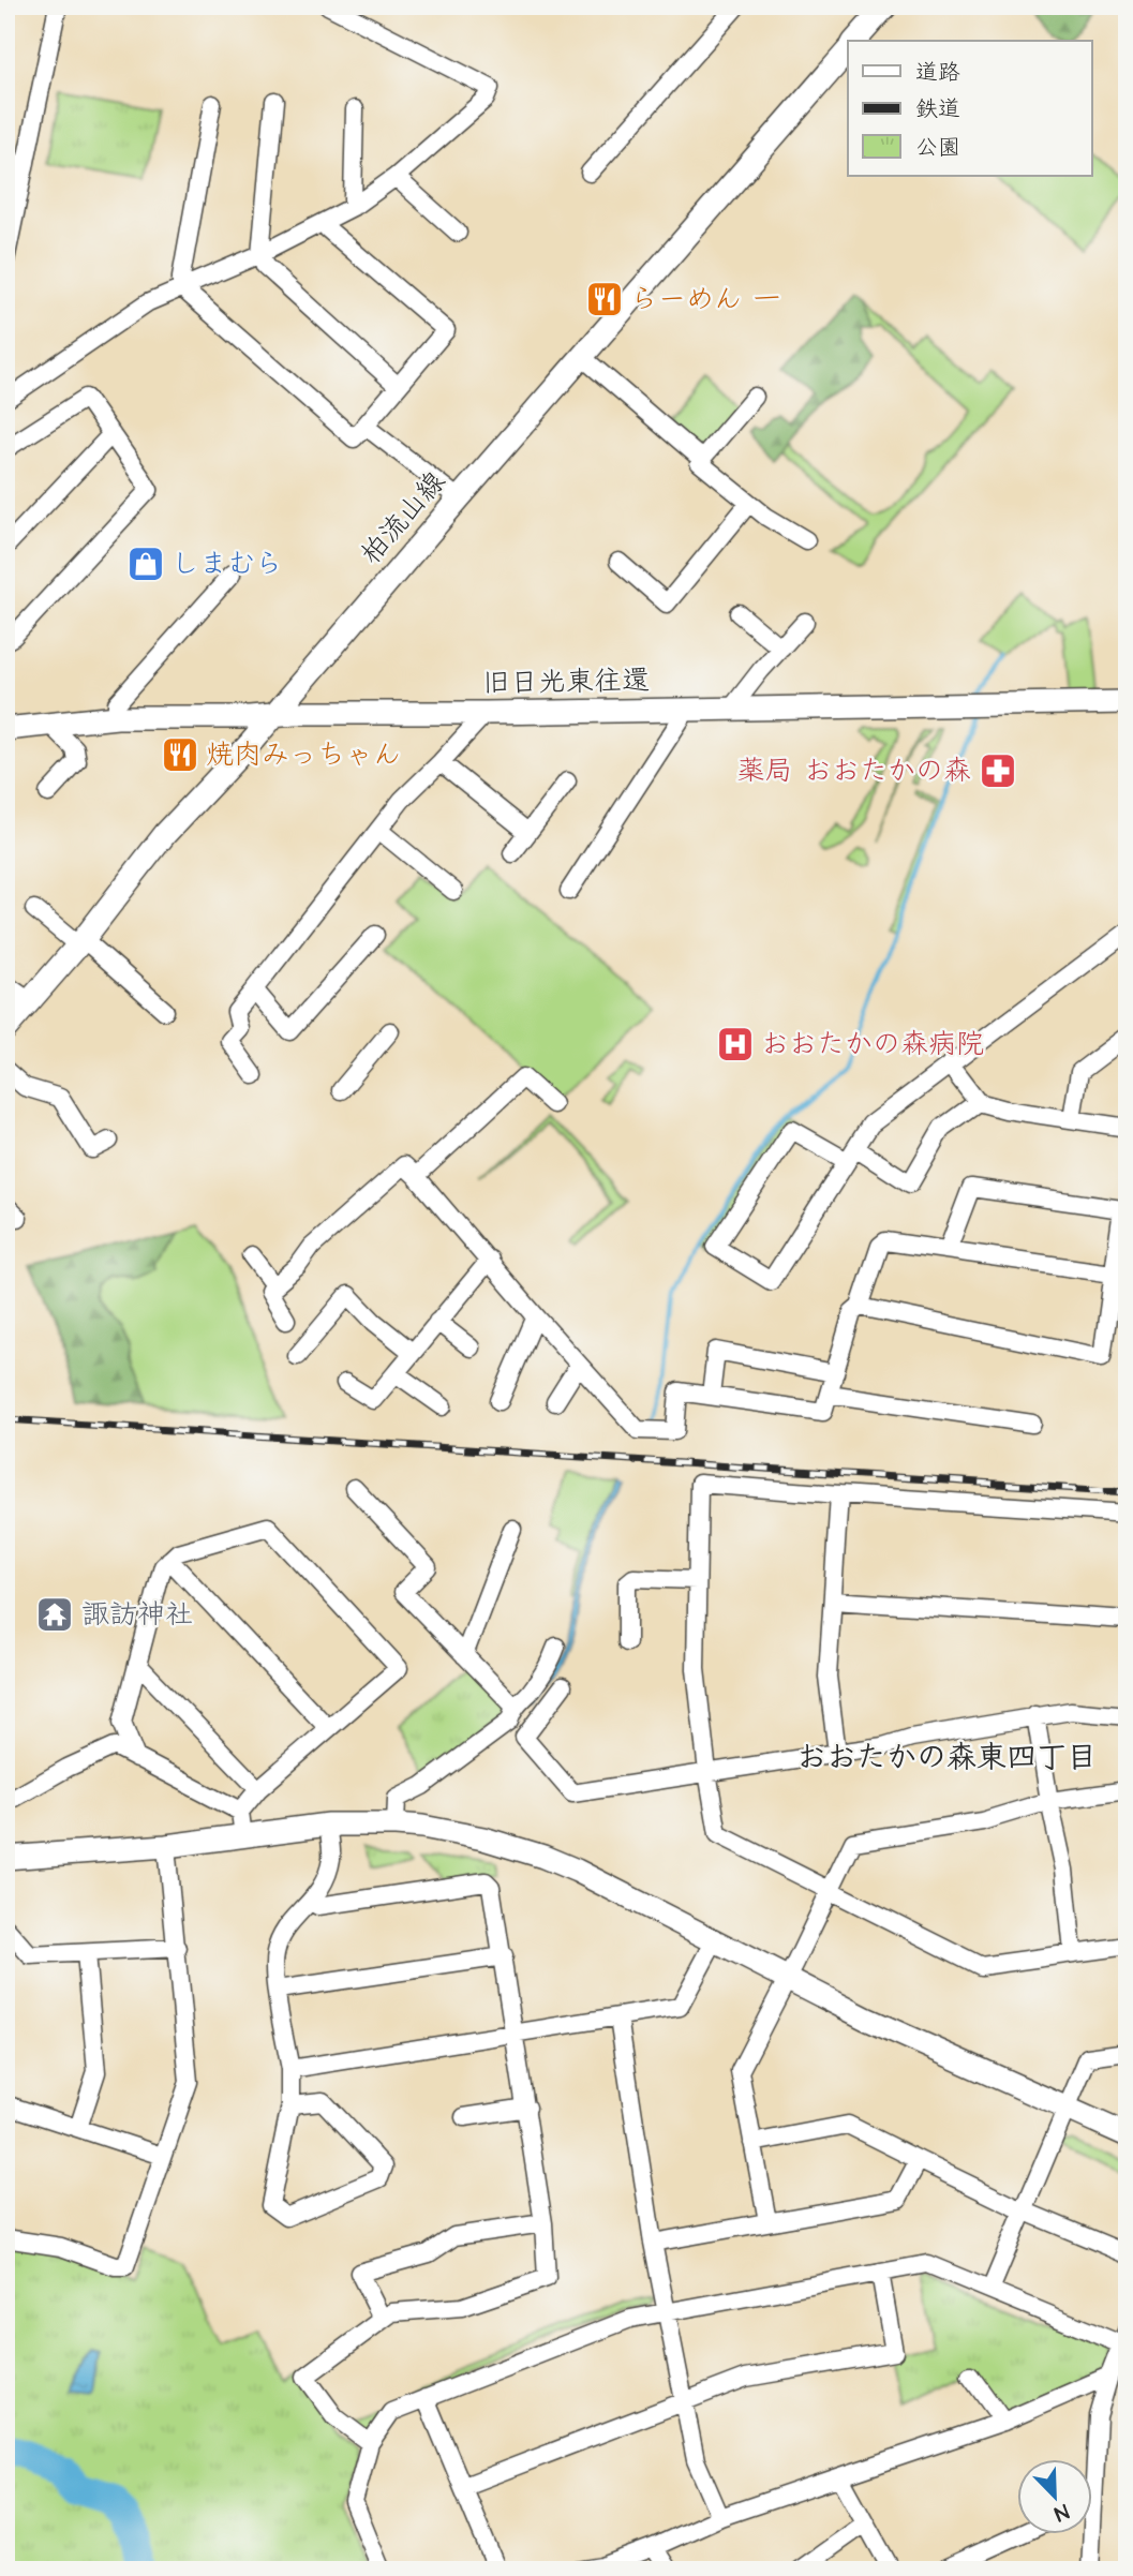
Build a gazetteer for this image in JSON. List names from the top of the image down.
{
  "streets": {
    "street": ["柏流山線", "旧日光東往還"]
  },
  "crossings": [
    ["柏流山線", "旧日光東往還"]
  ],
  "districts": ["おおたかの森東四丁目"],
  "places": {
    "restaurant": ["らーめん 一", "焼肉みっちゃん"],
    "shop": ["しまむら"],
    "pharmacy": ["薬局 おおたかの森"],
    "hospital": ["おおたかの森病院"],
    "temple": ["諏訪神社"]
  },
  "legend": ["道路", "鉄道", "公園"],
  "north": "bottom right"
}
